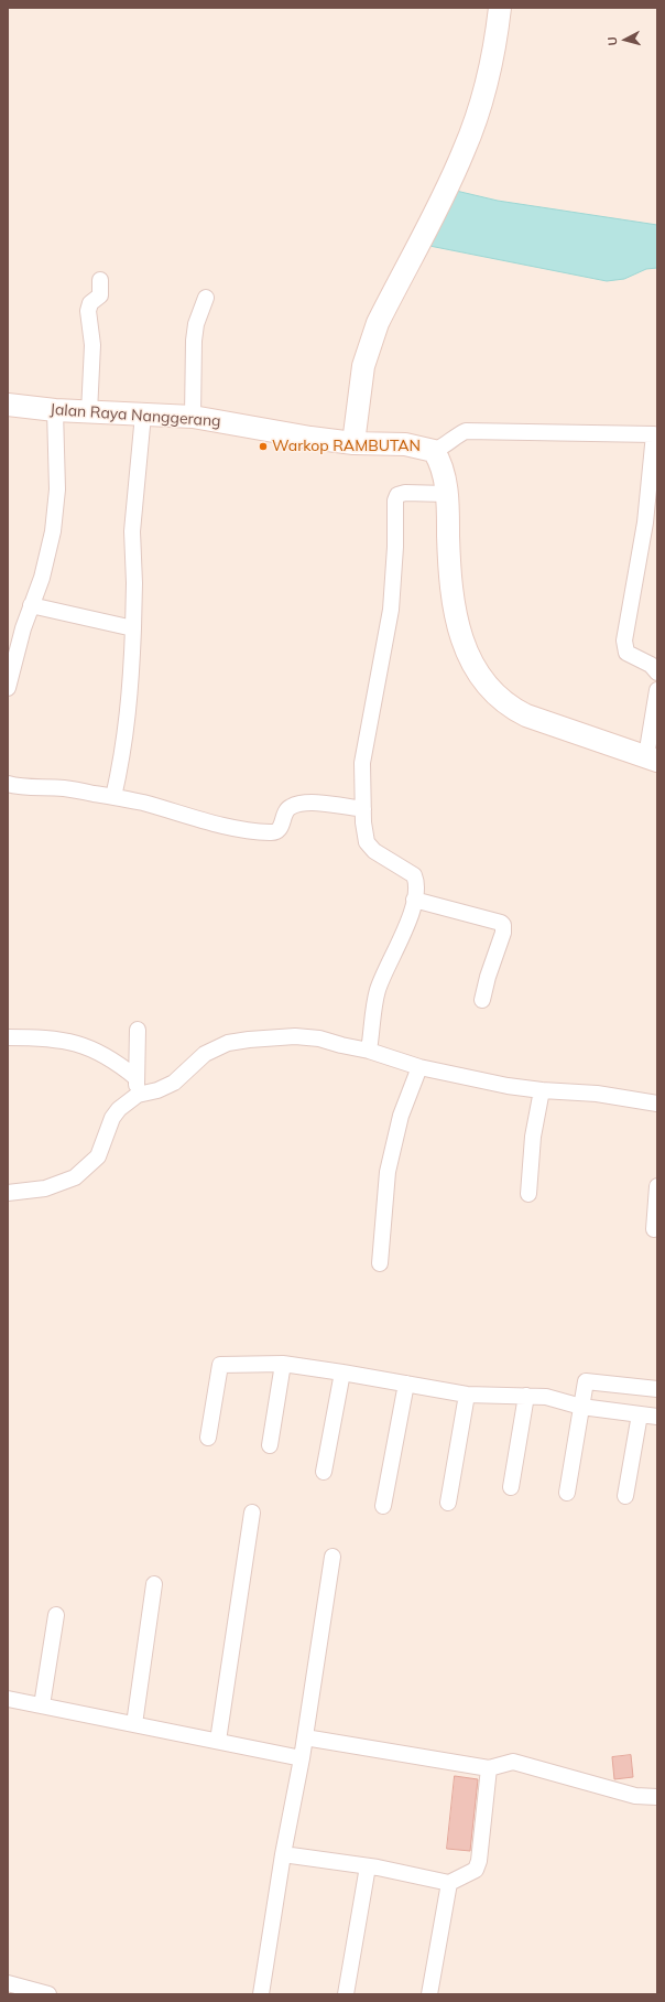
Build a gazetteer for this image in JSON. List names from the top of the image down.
{
  "streets": {
    "street": ["Jalan Raya Nanggerang"]
  },
  "places": ["Warkop RAMBUTAN"],
  "north": "left"
}
